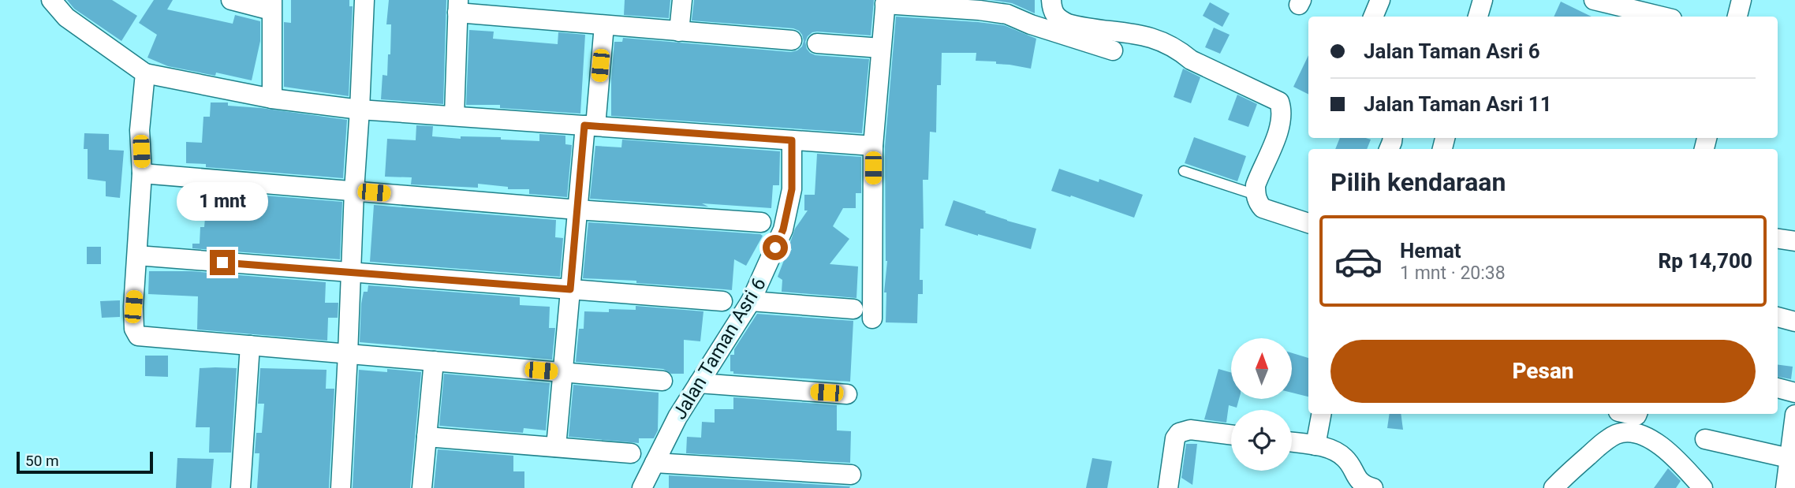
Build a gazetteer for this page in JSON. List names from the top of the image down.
{
  "streets": {
    "street": ["Jalan Taman Asri 6"]
  },
  "scale_bar": "50 m",
  "north": "top",
  "page": {
    "banner": ["Jalan Taman Asri 6", "Jalan Taman Asri 11"],
    "heading": "Pilih kendaraan",
    "bubble": "1 mnt",
    "list": [
      {
        "name": "Hemat",
        "note": "1 mnt · 20:38",
        "value": "Rp 14,700"
      }
    ],
    "buttons": "Pesan",
    "scale": "50 m"
  }
}
